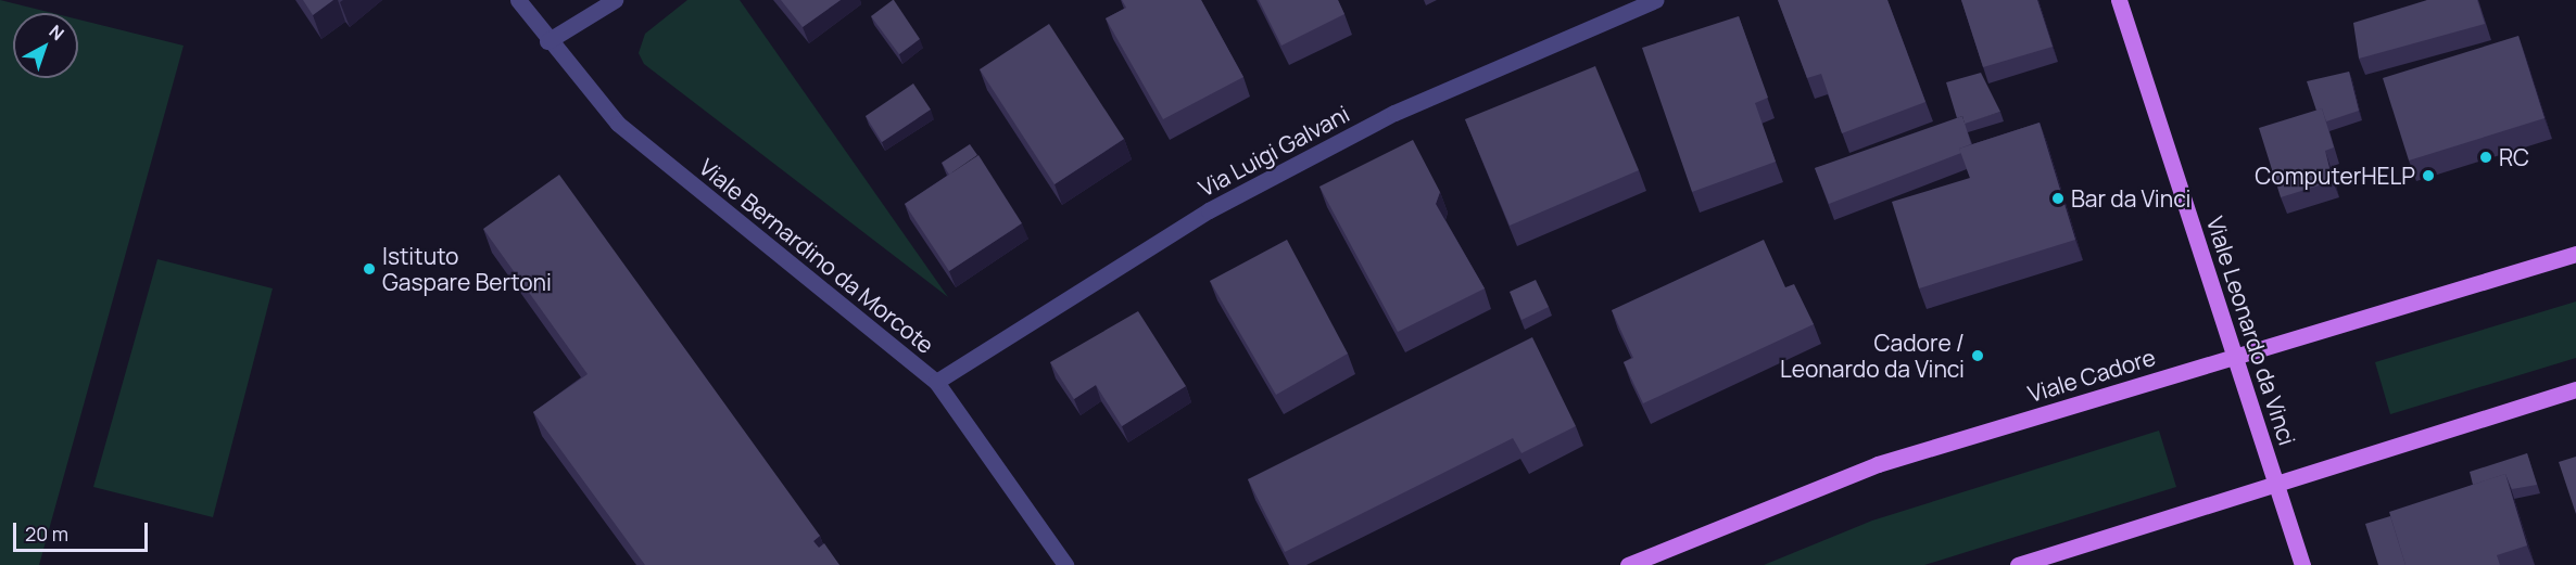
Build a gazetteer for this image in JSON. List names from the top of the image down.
{
  "streets": {
    "main road": ["Viale Leonardo da Vinci", "Viale Cadore"],
    "street": ["Via Luigi Galvani", "Viale Bernardino da Morcote"]
  },
  "crossings": [
    ["Via Luigi Galvani", "Viale Bernardino da Morcote"],
    ["Viale Leonardo da Vinci", "Viale Cadore"]
  ],
  "places": [
    "RC",
    "ComputerHELP",
    "Bar da Vinci",
    "Istituto Gaspare Bertoni",
    "Cadore / Leonardo da Vinci"
  ],
  "scale_bar": "20 m",
  "north": "top right"
}
